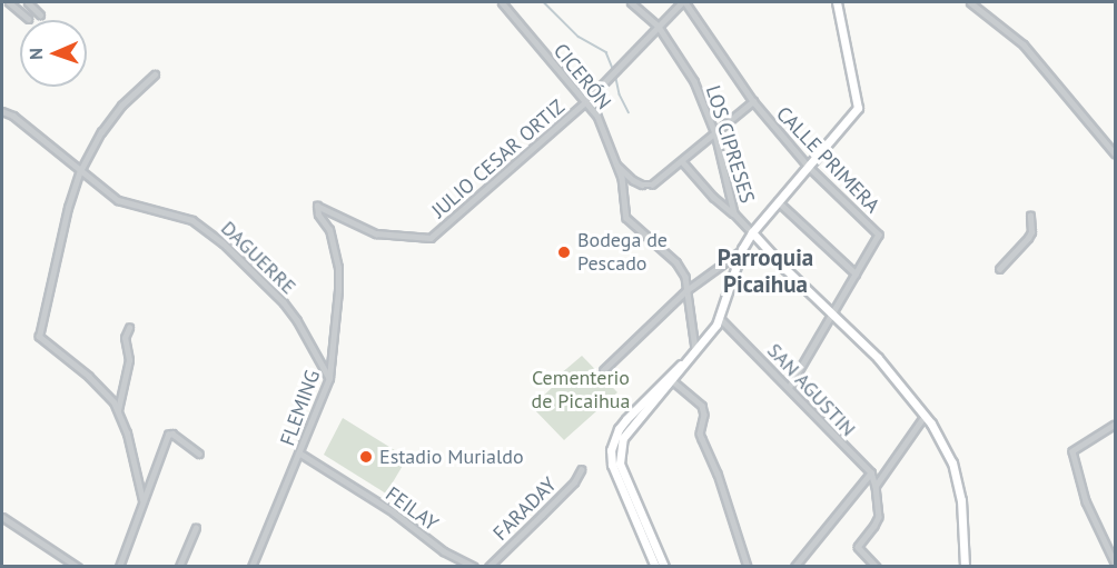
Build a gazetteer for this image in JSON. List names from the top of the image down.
{
  "streets": {
    "street": [
      "CICERÓN",
      "LOS CIPRESES",
      "JULIO CESAR ORTIZ",
      "CALLE PRIMERA",
      "DAGUERRE",
      "SAN AGUSTIN",
      "FLEMING",
      "FEILAY",
      "FARADAY"
    ]
  },
  "crossings": [
    ["CICERÓN", "JULIO CESAR ORTIZ"],
    ["LOS CIPRESES", "JULIO CESAR ORTIZ"],
    ["JULIO CESAR ORTIZ", "FLEMING"],
    ["DAGUERRE", "FLEMING"],
    ["FLEMING", "FEILAY"]
  ],
  "districts": ["Parroquia Picaihua"],
  "parks": ["Cementerio de Picaihua"],
  "places": ["Bodega de Pescado", "Estadio Murialdo"],
  "north": "left"
}
